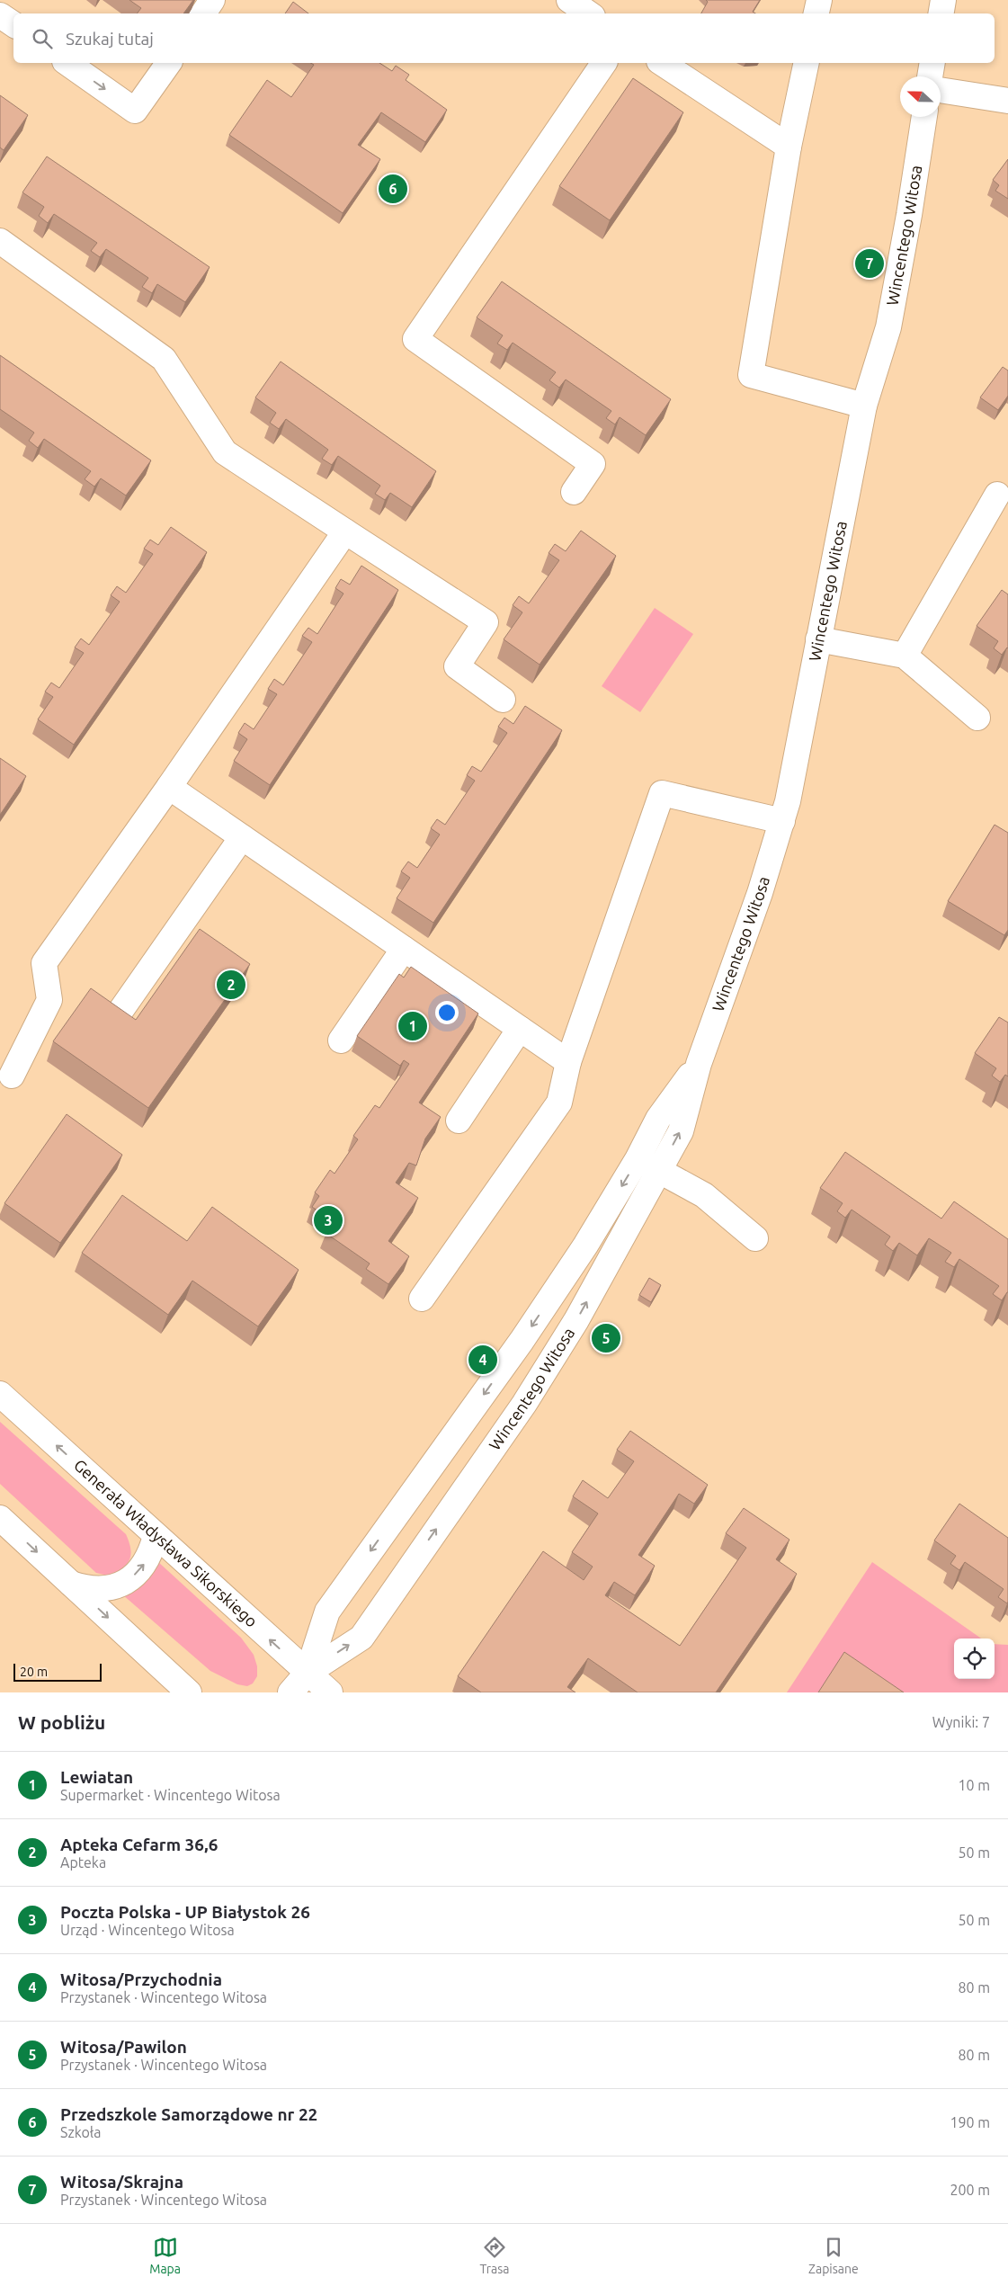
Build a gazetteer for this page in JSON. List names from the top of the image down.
{
  "streets": {
    "street": ["Wincentego Witosa", "Generała Władysława Sikorskiego"]
  },
  "crossings": [
    ["Wincentego Witosa", "Generała Władysława Sikorskiego"]
  ],
  "scale_bar": "20 m",
  "north": "left",
  "page": {
    "search": "Szukaj tutaj",
    "pins": [
      "6",
      "7",
      "2",
      "1",
      "3",
      "5",
      "4"
    ],
    "scale": "20 m",
    "heading": ["W pobliżu", "Wyniki: 7"],
    "list": [
      {
        "mark": "1",
        "name": "Lewiatan",
        "note": "Supermarket · Wincentego Witosa",
        "value": "10 m"
      },
      {
        "mark": "2",
        "name": "Apteka Cefarm 36,6",
        "note": "Apteka",
        "value": "50 m"
      },
      {
        "mark": "3",
        "name": "Poczta Polska - UP Białystok 26",
        "note": "Urząd · Wincentego Witosa",
        "value": "50 m"
      },
      {
        "mark": "4",
        "name": "Witosa/Przychodnia",
        "note": "Przystanek · Wincentego Witosa",
        "value": "80 m"
      },
      {
        "mark": "5",
        "name": "Witosa/Pawilon",
        "note": "Przystanek · Wincentego Witosa",
        "value": "80 m"
      },
      {
        "mark": "6",
        "name": "Przedszkole Samorządowe nr 22",
        "note": "Szkoła",
        "value": "190 m"
      },
      {
        "mark": "7",
        "name": "Witosa/Skrajna",
        "note": "Przystanek · Wincentego Witosa",
        "value": "200 m"
      }
    ],
    "nav": ["Mapa", "Trasa", "Zapisane"]
  }
}
